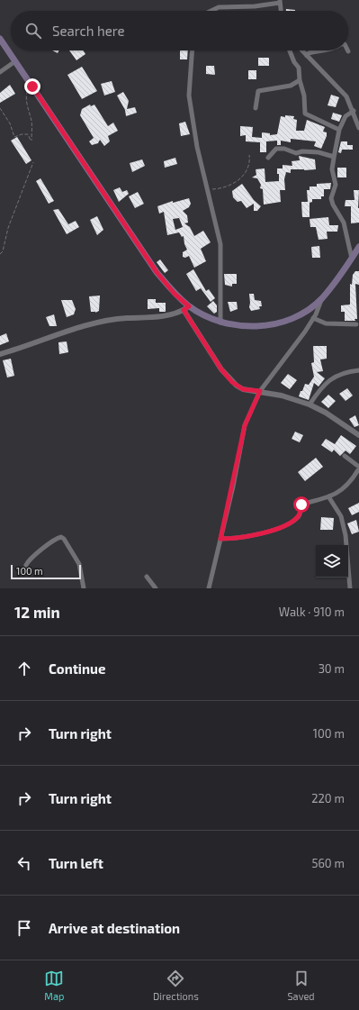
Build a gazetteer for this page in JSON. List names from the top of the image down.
{
  "scale_bar": "100 m",
  "page": {
    "search": "Search here",
    "scale": "100 m",
    "heading": ["12 min", "Walk · 910 m"],
    "list": [
      ["Continue", "30 m"],
      ["Turn right", "100 m"],
      ["Turn right", "220 m"],
      ["Turn left", "560 m"],
      "Arrive at destination"
    ],
    "nav": ["Map", "Directions", "Saved"]
  }
}
